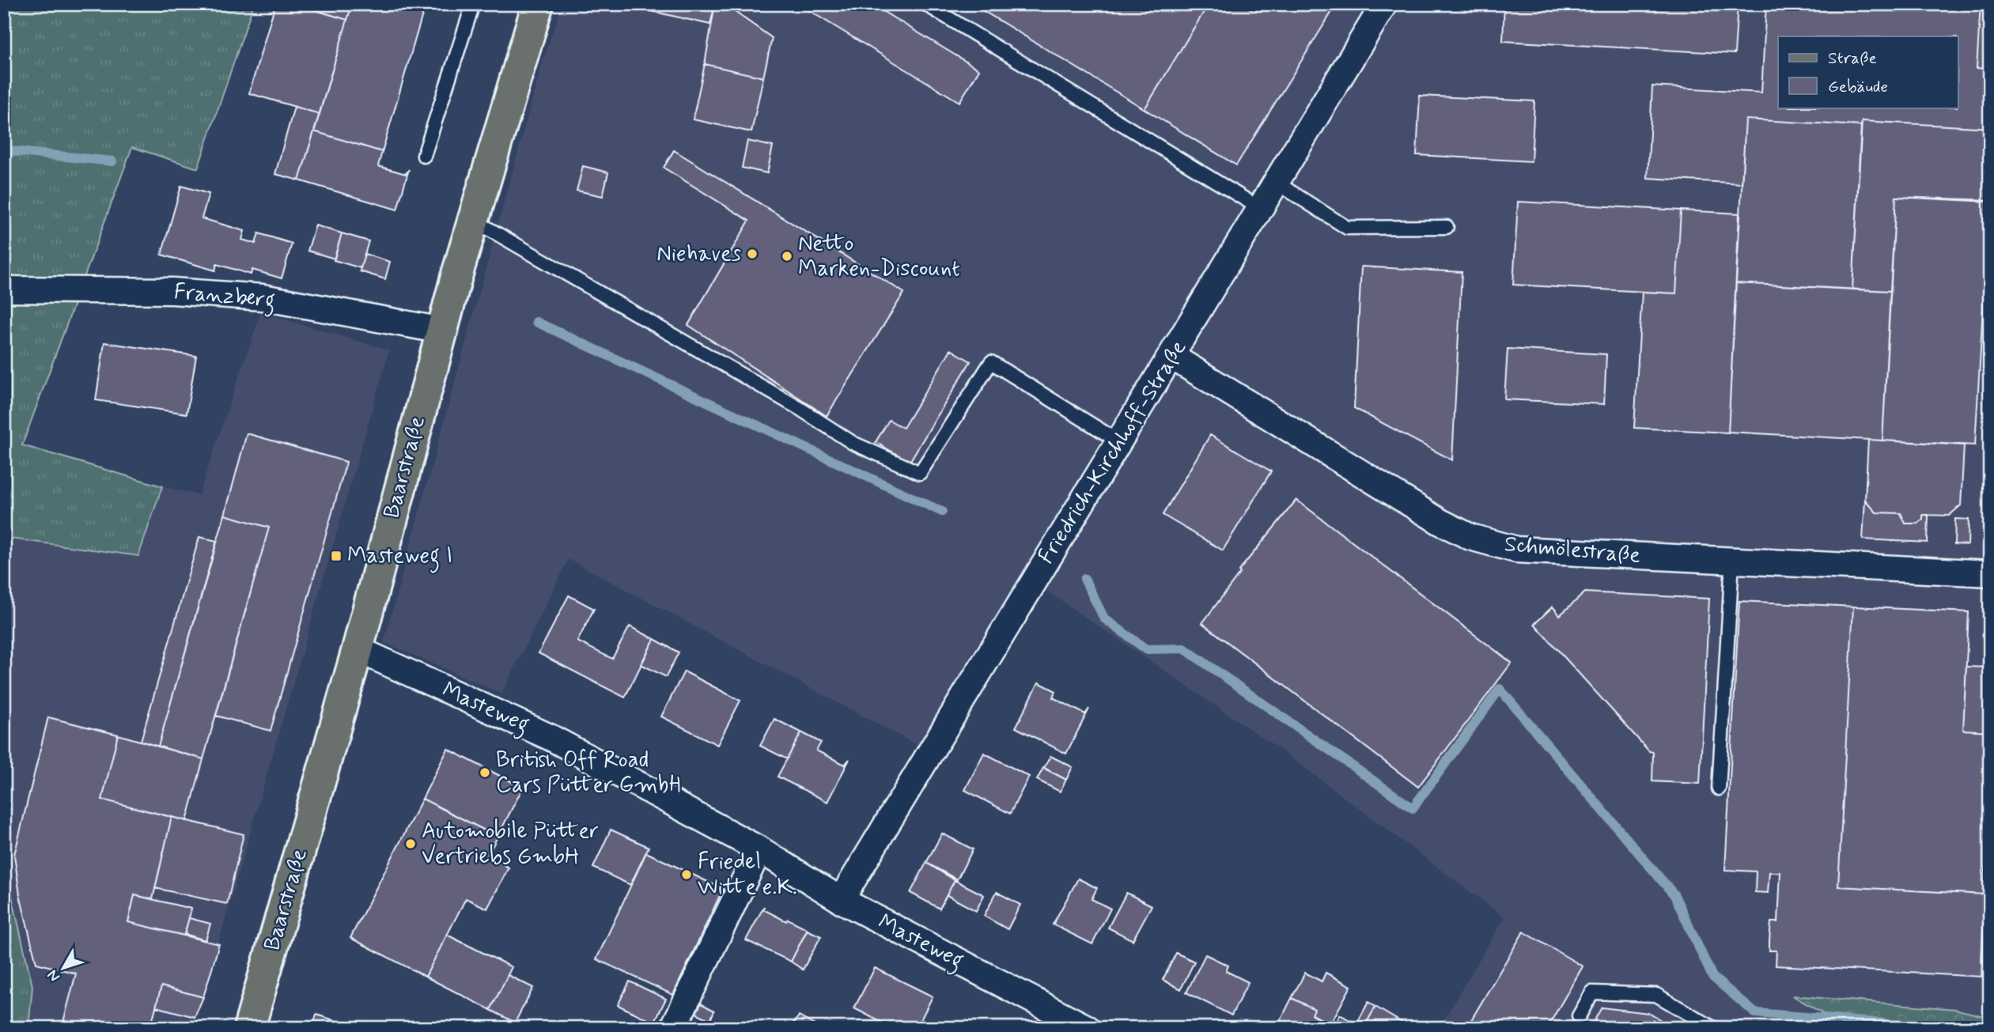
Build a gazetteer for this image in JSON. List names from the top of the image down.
{
  "streets": {
    "main road": ["Baarstraße"],
    "street": [
      "Franzberg",
      "Friedrich-Kirchhoff-Straße",
      "Schmölestraße",
      "Masteweg"
    ]
  },
  "crossings": [
    ["Franzberg", "Baarstraße"],
    ["Friedrich-Kirchhoff-Straße", "Schmölestraße"],
    ["Friedrich-Kirchhoff-Straße", "Masteweg"],
    ["Baarstraße", "Masteweg"]
  ],
  "places": {
    "other": [
      "Niehaves",
      "Netto Marken-Discount",
      "British Off Road Cars Pütter GmbH",
      "Automobile Pütter Vertriebs GmbH",
      "Friedel Witte e.K."
    ],
    "transit": ["Masteweg I"]
  },
  "legend": ["Straße", "Gebäude"],
  "north": "bottom left"
}
